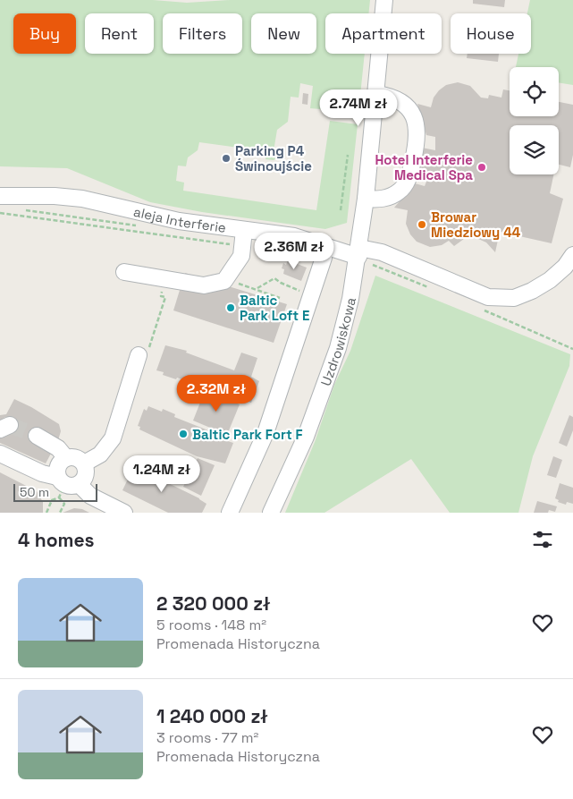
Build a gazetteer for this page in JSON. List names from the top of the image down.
{
  "streets": {
    "street": ["aleja Interferie", "Uzdrowiskowa"]
  },
  "crossings": [
    ["aleja Interferie", "Uzdrowiskowa"]
  ],
  "places": [
    "Parking P4 Świnoujście",
    "Hotel Interferie Medical Spa",
    "Browar Miedziowy 44",
    "Baltic Park Loft E",
    "Baltic Park Fort F"
  ],
  "scale_bar": "50 m",
  "page": {
    "chip": [
      "Buy",
      "Rent",
      "Filters",
      "New",
      "Apartment",
      "House"
    ],
    "price": [
      "2.74M zł",
      "2.36M zł",
      "2.32M zł",
      "1.24M zł"
    ],
    "scale": "50 m",
    "heading": "4 homes",
    "list": [
      {
        "name": "2 320 000 zł",
        "note": "5 rooms · 148 m² · Promenada Historyczna"
      },
      {
        "name": "1 240 000 zł",
        "note": "3 rooms · 77 m² · Promenada Historyczna"
      }
    ]
  }
}
